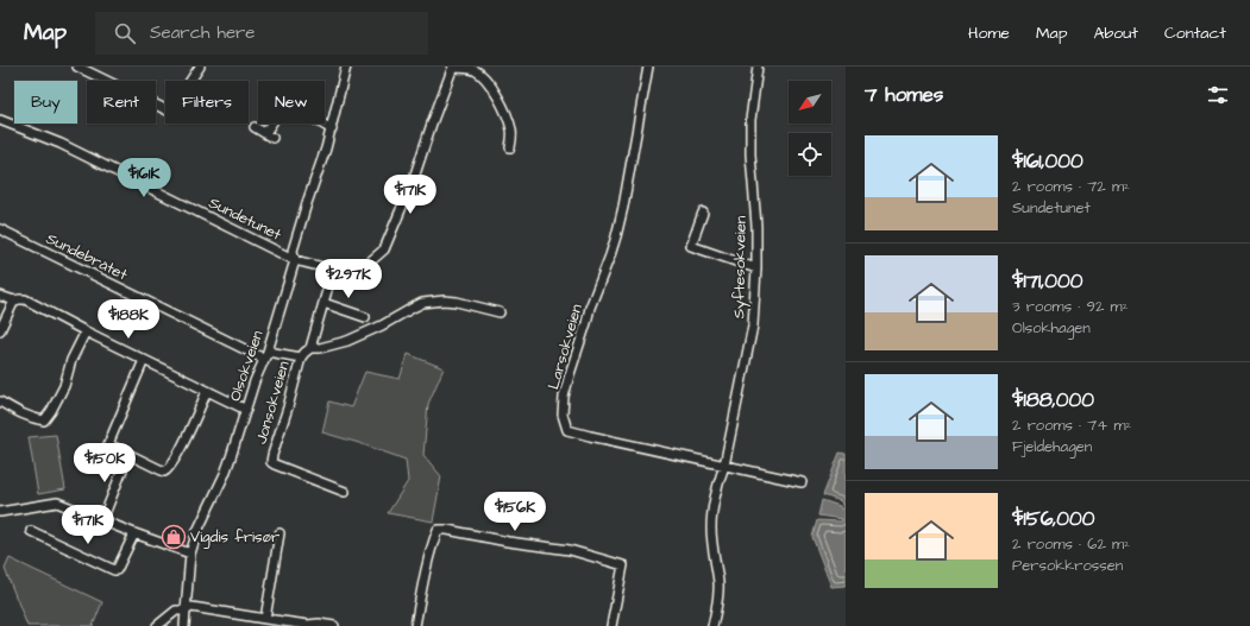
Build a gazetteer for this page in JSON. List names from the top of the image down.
{
  "streets": {
    "street": [
      "Sundetunet",
      "Sundebråtet",
      "Syftesokveien",
      "Larsokveien",
      "Olsokveien",
      "Jonsokveien"
    ]
  },
  "crossings": [
    ["Sundetunet", "Olsokveien"],
    ["Sundebråtet", "Olsokveien"],
    ["Sundebråtet", "Jonsokveien"],
    ["Syftesokveien", "Larsokveien"],
    ["Olsokveien", "Jonsokveien"]
  ],
  "places": {
    "shop": ["Vigdis frisør"]
  },
  "north": "bottom left",
  "page": {
    "header": "Map",
    "search": "Search here",
    "nav": [
      "Home",
      "Map",
      "About",
      "Contact"
    ],
    "heading": "7 homes",
    "chip": [
      "Buy",
      "Rent",
      "Filters",
      "New"
    ],
    "list": [
      {
        "name": "$161,000",
        "note": "2 rooms · 72 m² · Sundetunet"
      },
      {
        "name": "$171,000",
        "note": "3 rooms · 92 m² · Olsokhagen"
      },
      {
        "name": "$188,000",
        "note": "2 rooms · 74 m² · Fjeldehagen"
      },
      {
        "name": "$156,000",
        "note": "2 rooms · 62 m² · Persokkrossen"
      }
    ],
    "price": [
      "$161K",
      "$171K",
      "$297K",
      "$188K",
      "$150K",
      "$156K",
      "$171K"
    ]
  }
}
